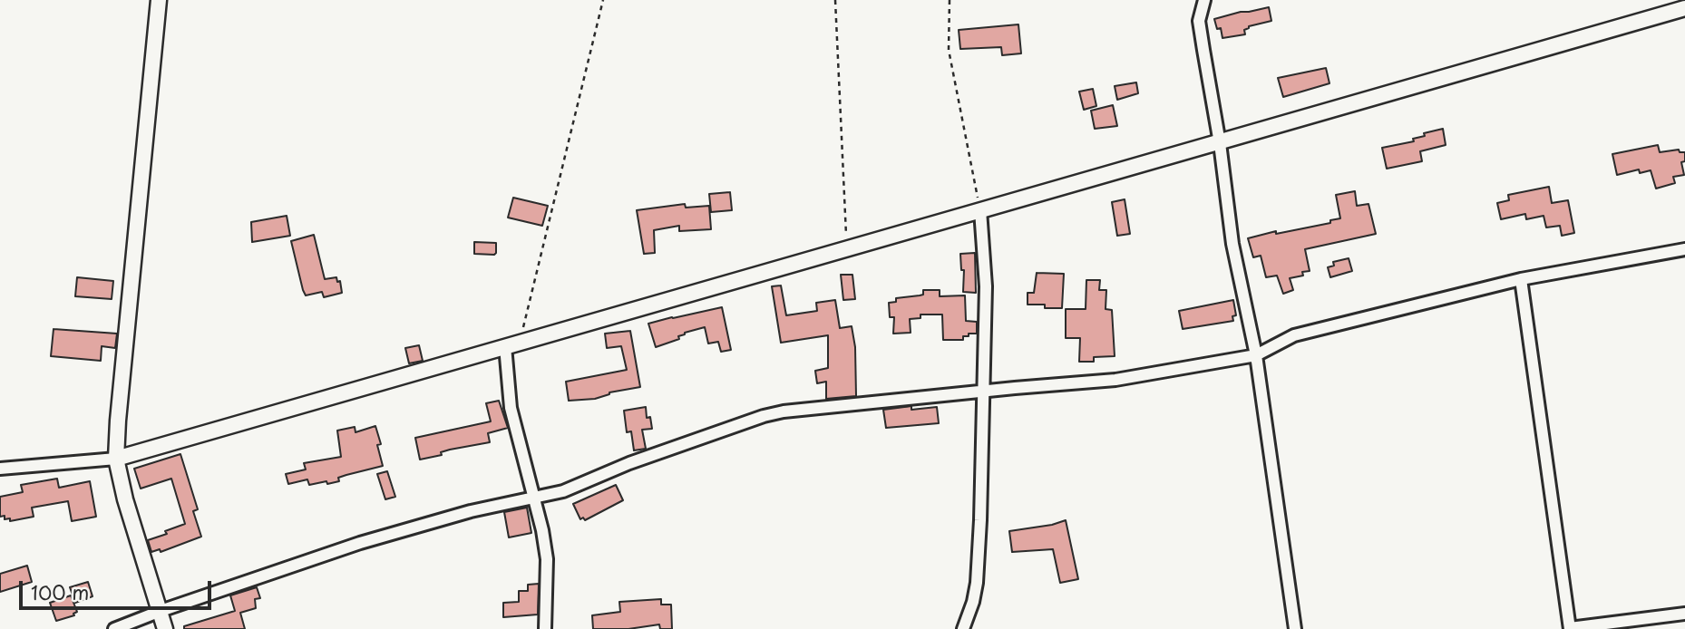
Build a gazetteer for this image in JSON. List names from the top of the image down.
{
  "scale_bar": "100 m"
}
